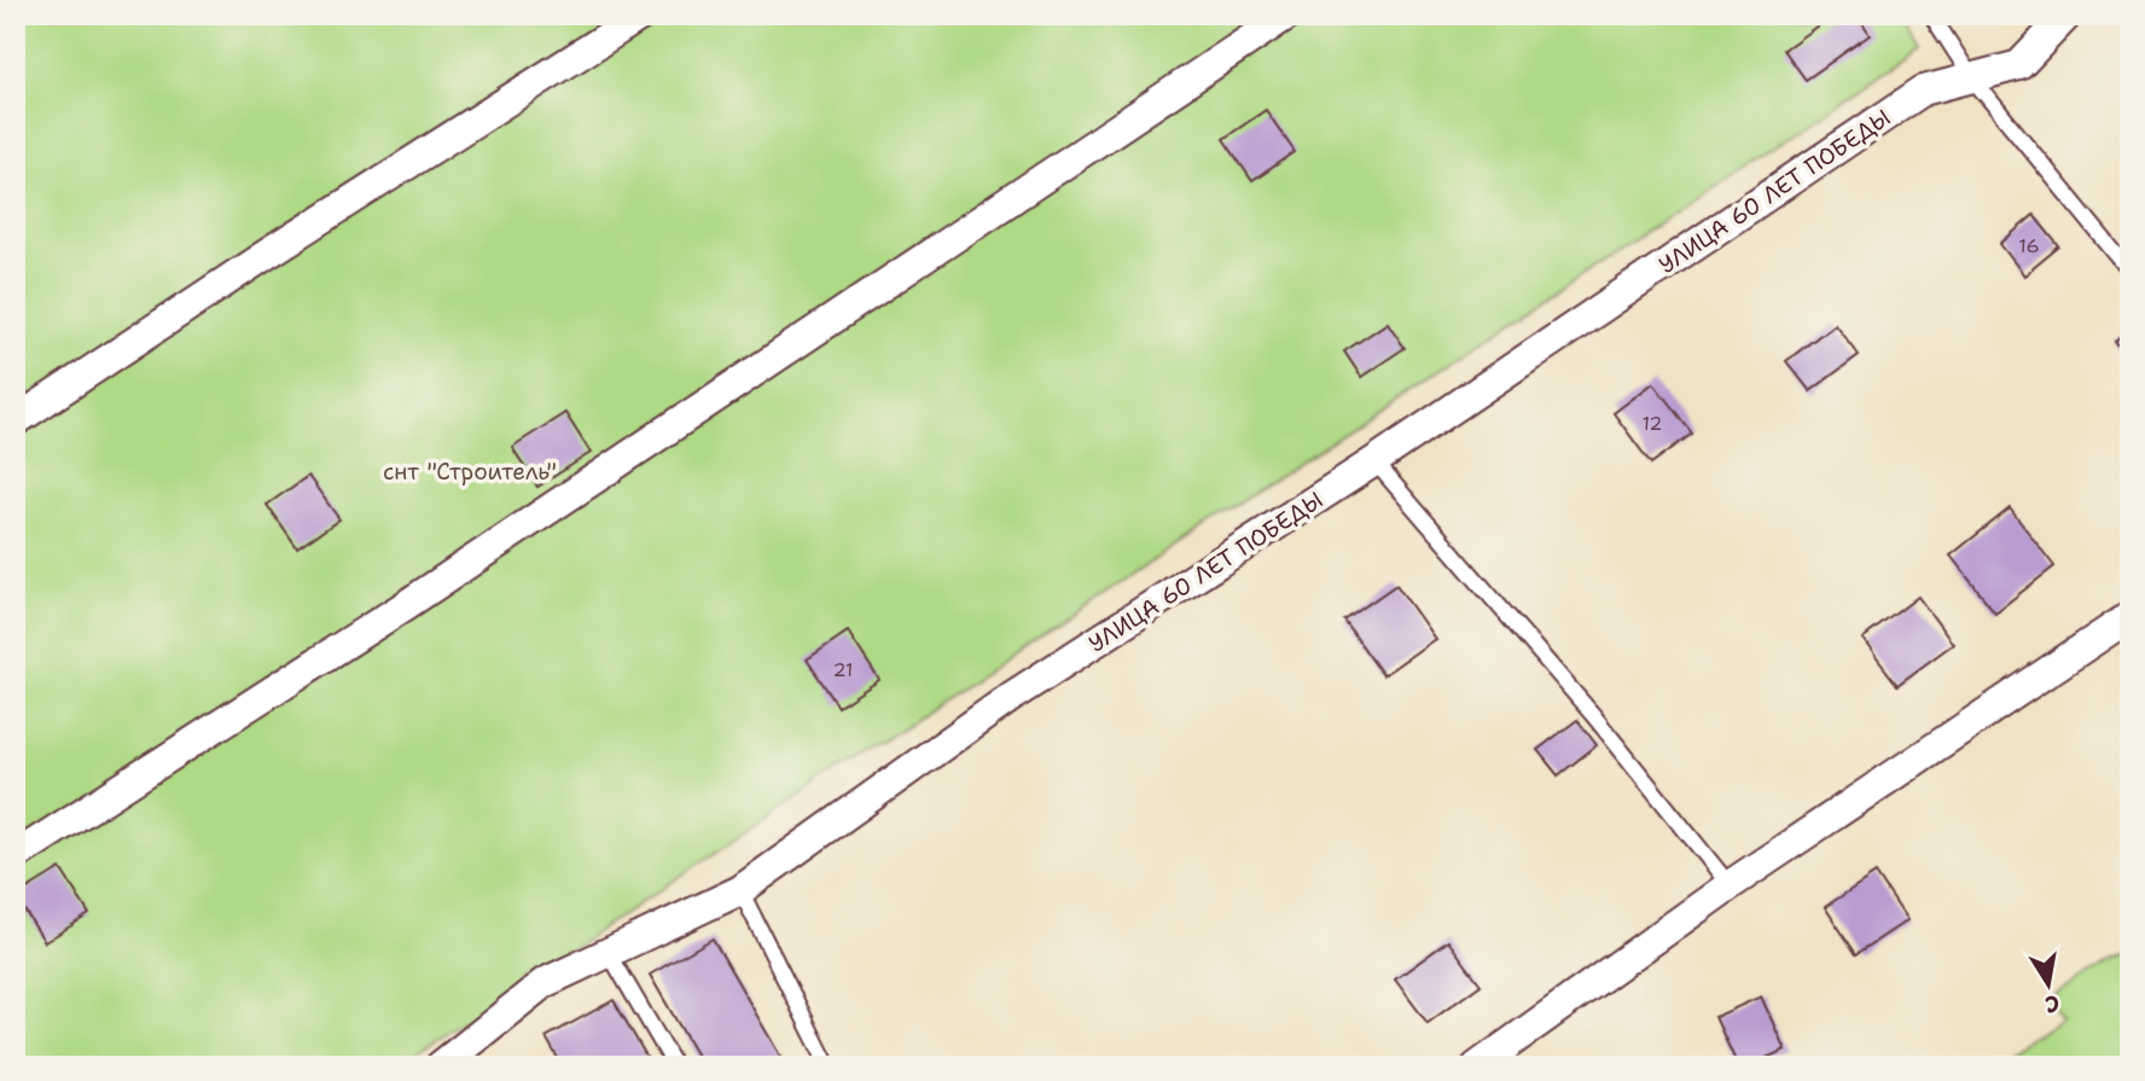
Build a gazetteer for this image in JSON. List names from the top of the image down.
{
  "streets": {
    "street": ["УЛИЦА 60 ЛЕТ ПОБЕДЫ"]
  },
  "parks": ["снт \"Строитель\""],
  "house_numbers": ["16", "12", "21"],
  "north": "bottom"
}
